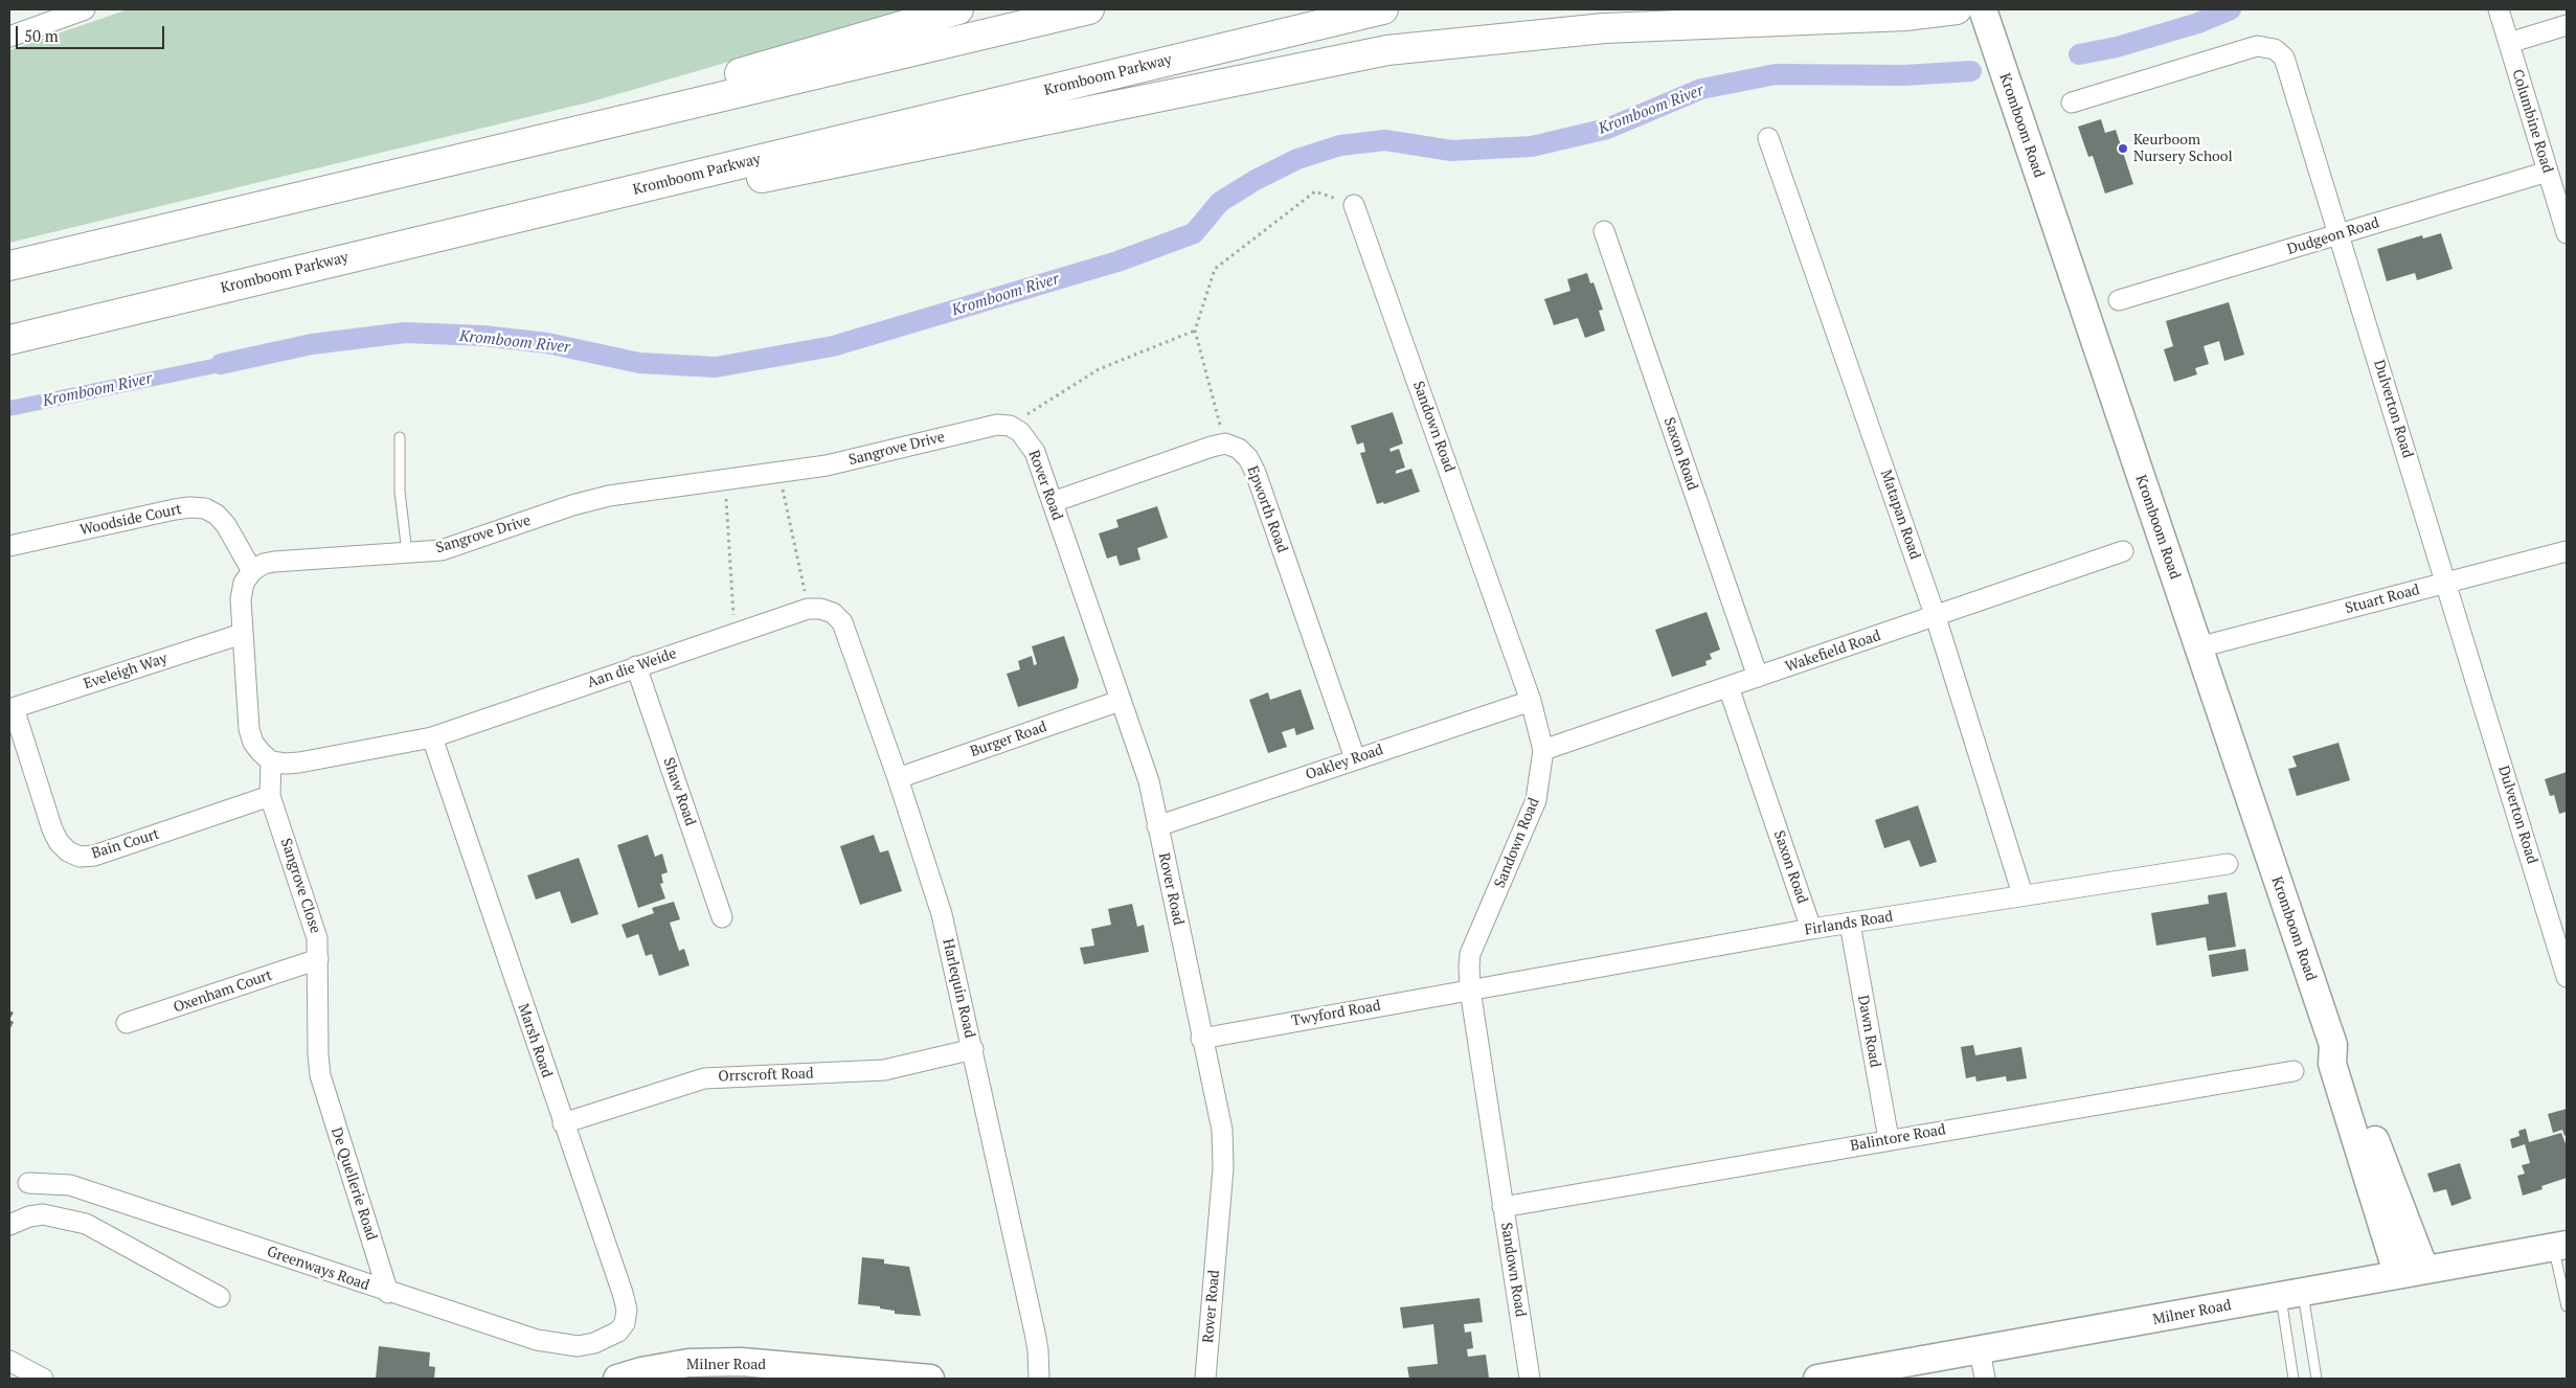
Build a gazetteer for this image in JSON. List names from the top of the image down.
{
  "streets": {
    "highway": ["Kromboom Parkway"],
    "street": [
      "Columbine Road",
      "Kromboom Road",
      "Dudgeon Road",
      "Dulverton Road",
      "Sandown Road",
      "Sangrove Drive",
      "Saxon Road",
      "Rover Road",
      "Epworth Road",
      "Matapan Road",
      "Woodside Court",
      "Stuart Road",
      "Wakefield Road",
      "Aan die Weide",
      "Eveleigh Way",
      "Burger Road",
      "Oakley Road",
      "Shaw Road",
      "Bain Court",
      "Sangrove Close",
      "Firlands Road",
      "Harlequin Road",
      "Oxenham Court",
      "Twyford Road",
      "Dawn Road",
      "Marsh Road",
      "Orrscroft Road",
      "Balintore Road",
      "De Quellerie Road",
      "Greenways Road",
      "Milner Road"
    ]
  },
  "crossings": [
    ["Columbine Road", "Dudgeon Road"],
    ["Kromboom Road", "Stuart Road"],
    ["Kromboom Road", "Milner Road"],
    ["Dudgeon Road", "Dulverton Road"],
    ["Dulverton Road", "Stuart Road"],
    ["Sandown Road", "Wakefield Road"],
    ["Sandown Road", "Oakley Road"],
    ["Sandown Road", "Firlands Road"],
    ["Sandown Road", "Twyford Road"],
    ["Sandown Road", "Balintore Road"],
    ["Sangrove Drive", "Rover Road"],
    ["Sangrove Drive", "Woodside Court"],
    ["Saxon Road", "Wakefield Road"],
    ["Saxon Road", "Firlands Road"],
    ["Rover Road", "Burger Road"],
    ["Rover Road", "Oakley Road"],
    ["Rover Road", "Twyford Road"],
    ["Epworth Road", "Oakley Road"],
    ["Matapan Road", "Wakefield Road"],
    ["Matapan Road", "Firlands Road"],
    ["Aan die Weide", "Shaw Road"],
    ["Aan die Weide", "Harlequin Road"],
    ["Aan die Weide", "Marsh Road"],
    ["Eveleigh Way", "Bain Court"],
    ["Burger Road", "Harlequin Road"],
    ["Bain Court", "Sangrove Close"],
    ["Sangrove Close", "Oxenham Court"],
    ["Sangrove Close", "De Quellerie Road"],
    ["Firlands Road", "Twyford Road"],
    ["Firlands Road", "Dawn Road"],
    ["Harlequin Road", "Orrscroft Road"],
    ["Dawn Road", "Balintore Road"],
    ["Marsh Road", "Orrscroft Road"],
    ["Marsh Road", "Greenways Road"],
    ["De Quellerie Road", "Greenways Road"]
  ],
  "water": ["Kromboom River"],
  "places": ["Keurboom Nursery School"],
  "scale_bar": "50 m"
}
